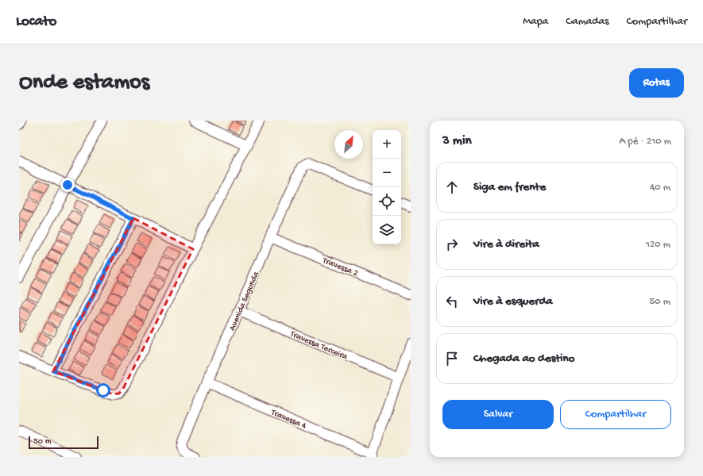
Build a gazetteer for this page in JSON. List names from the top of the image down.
{
  "streets": {
    "street": [
      "Travessa 2",
      "Avenida Segunda",
      "Travessa Terceira",
      "Travessa 4"
    ]
  },
  "crossings": [
    ["Travessa 2", "Avenida Segunda"],
    ["Avenida Segunda", "Travessa Terceira"],
    ["Avenida Segunda", "Travessa 4"]
  ],
  "scale_bar": "50 m",
  "north": "top right",
  "page": {
    "header": "Locato",
    "nav": ["Mapa", "Camadas", "Compartilhar"],
    "buttons": [
      "Rotas",
      ["Salvar", "Compartilhar"]
    ],
    "title": "Onde estamos",
    "heading": ["3 min", "A pé · 210 m"],
    "map_buttons": ["+", "−"],
    "list": [
      ["Siga em frente", "40 m"],
      ["Vire à direita", "120 m"],
      ["Vire à esquerda", "50 m"],
      "Chegada ao destino"
    ],
    "scale": "50 m"
  }
}
